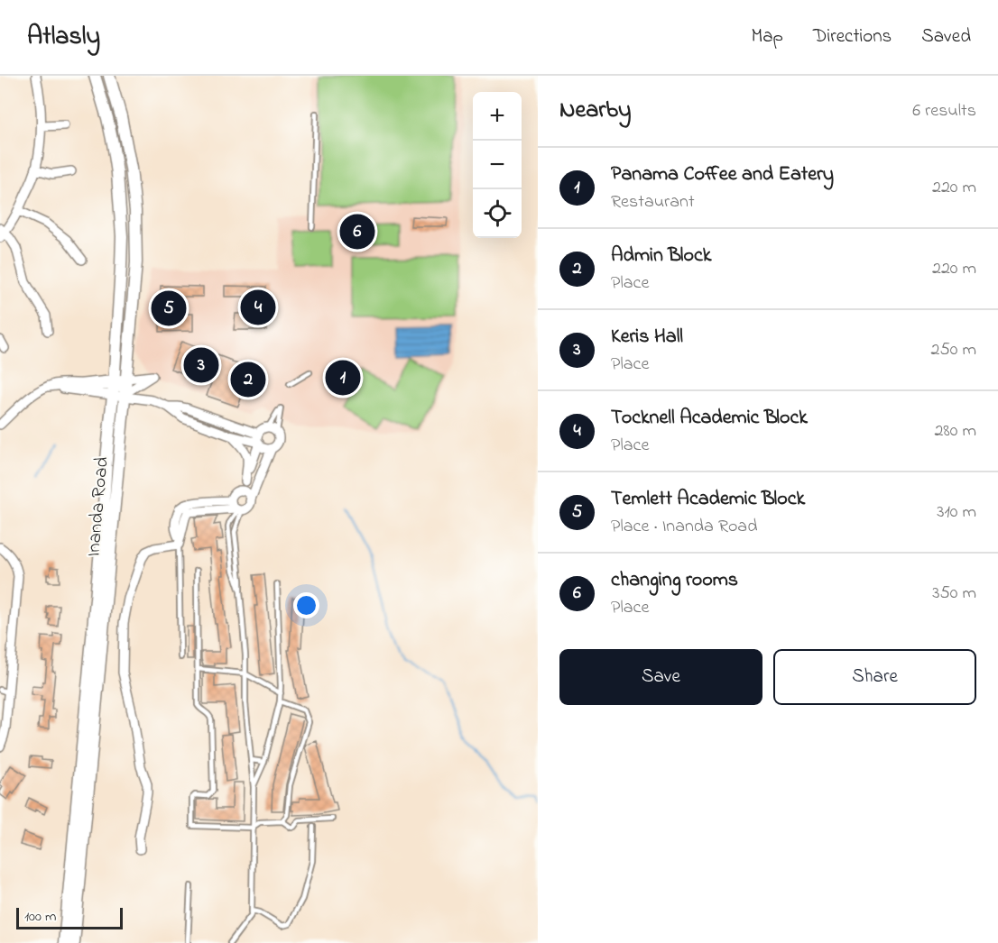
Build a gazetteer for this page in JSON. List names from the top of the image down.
{
  "streets": {
    "main road": ["Inanda Road"]
  },
  "scale_bar": "100 m",
  "page": {
    "header": "Atlasly",
    "nav": ["Map", "Directions", "Saved"],
    "heading": ["Nearby", "6 results"],
    "map_buttons": ["+", "−"],
    "list": [
      {
        "mark": "1",
        "name": "Panama Coffee and Eatery",
        "note": "Restaurant",
        "value": "220 m"
      },
      {
        "mark": "2",
        "name": "Admin Block",
        "note": "Place",
        "value": "220 m"
      },
      {
        "mark": "3",
        "name": "Keris Hall",
        "note": "Place",
        "value": "250 m"
      },
      {
        "mark": "4",
        "name": "Tocknell Academic Block",
        "note": "Place",
        "value": "280 m"
      },
      {
        "mark": "5",
        "name": "Temlett Academic Block",
        "note": "Place · Inanda Road",
        "value": "310 m"
      },
      {
        "mark": "6",
        "name": "changing rooms",
        "note": "Place",
        "value": "350 m"
      }
    ],
    "pins": [
      "6",
      "4",
      "5",
      "3",
      "1",
      "2"
    ],
    "buttons": ["Save", "Share"],
    "scale": "100 m"
  }
}
